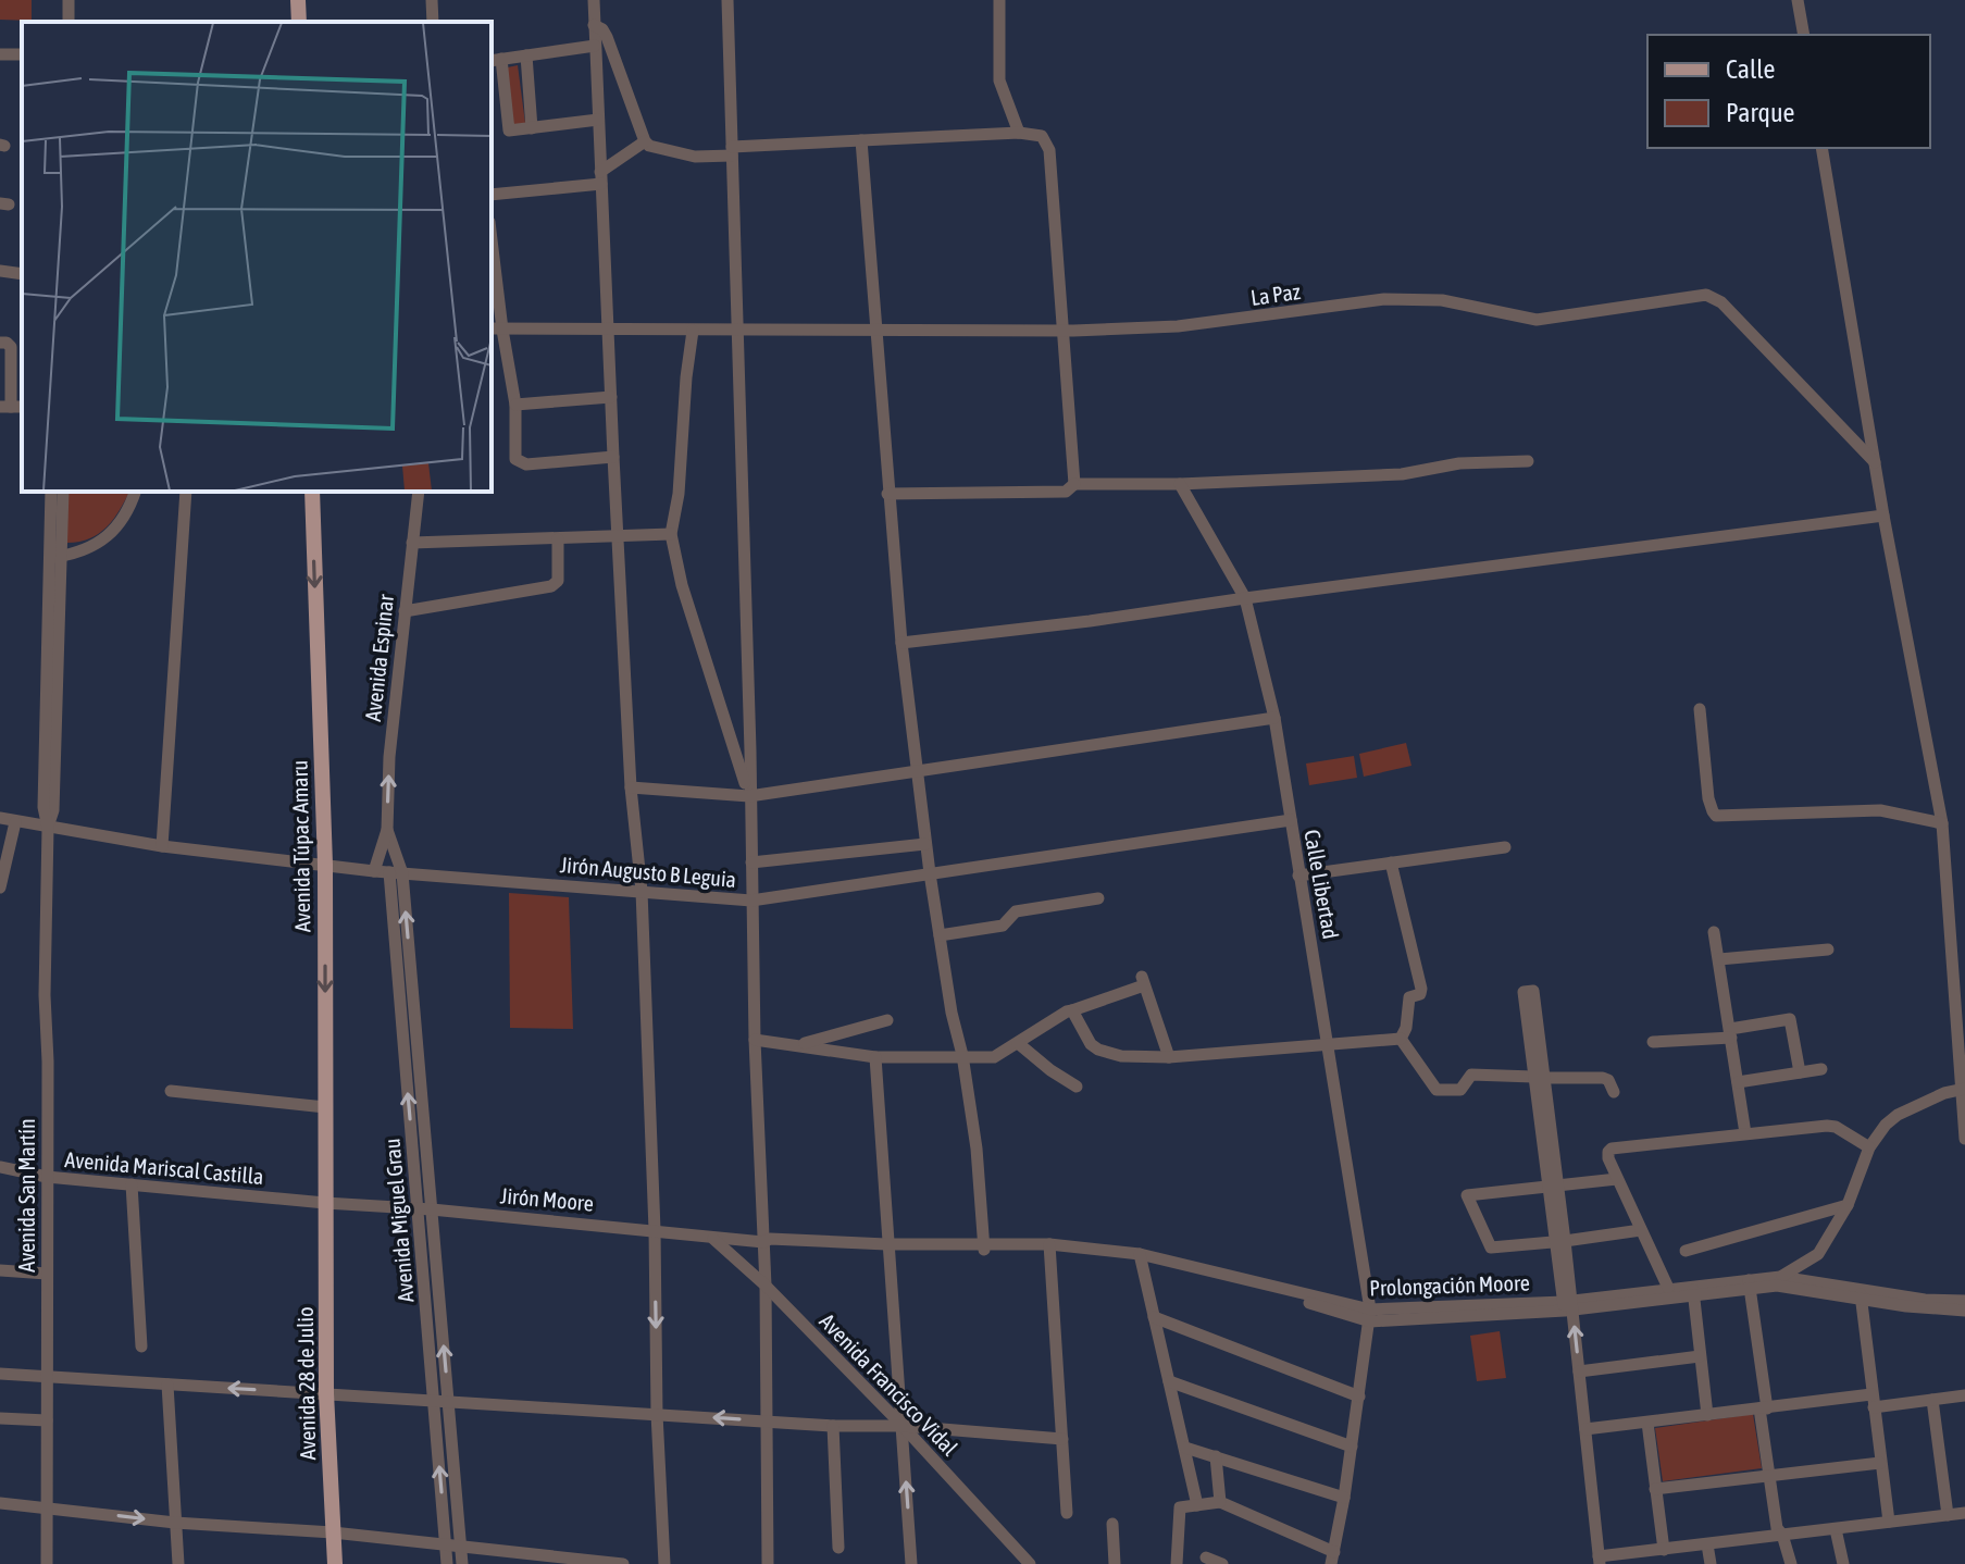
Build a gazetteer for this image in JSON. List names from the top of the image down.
{
  "streets": {
    "main road": ["Avenida Túpac Amaru", "Avenida 28 de Julio"],
    "street": [
      "La Paz",
      "Avenida Espinar",
      "Jirón Augusto B Leguia",
      "Calle Libertad",
      "Avenida Mariscal Castilla",
      "Avenida San Martín",
      "Jirón Moore",
      "Avenida Miguel Grau",
      "Prolongación Moore",
      "Avenida Francisco Vidal"
    ]
  },
  "crossings": [
    ["Avenida Espinar", "Jirón Augusto B Leguia"],
    ["Avenida Espinar", "Avenida Miguel Grau"],
    ["Avenida Túpac Amaru", "Jirón Augusto B Leguia"],
    ["Avenida Túpac Amaru", "Avenida Mariscal Castilla"],
    ["Avenida Túpac Amaru", "Jirón Moore"],
    ["Avenida Túpac Amaru", "Avenida 28 de Julio"],
    ["Jirón Augusto B Leguia", "Calle Libertad"],
    ["Jirón Augusto B Leguia", "Avenida San Martín"],
    ["Jirón Augusto B Leguia", "Avenida Miguel Grau"],
    ["Calle Libertad", "Prolongación Moore"],
    ["Avenida Mariscal Castilla", "Avenida San Martín"],
    ["Avenida Mariscal Castilla", "Jirón Moore"],
    ["Avenida Mariscal Castilla", "Avenida 28 de Julio"],
    ["Jirón Moore", "Avenida Miguel Grau"],
    ["Jirón Moore", "Prolongación Moore"],
    ["Jirón Moore", "Avenida 28 de Julio"],
    ["Jirón Moore", "Avenida Francisco Vidal"]
  ],
  "one_way": ["Avenida Espinar", "Avenida Túpac Amaru"],
  "legend": ["Calle", "Parque"]
}
